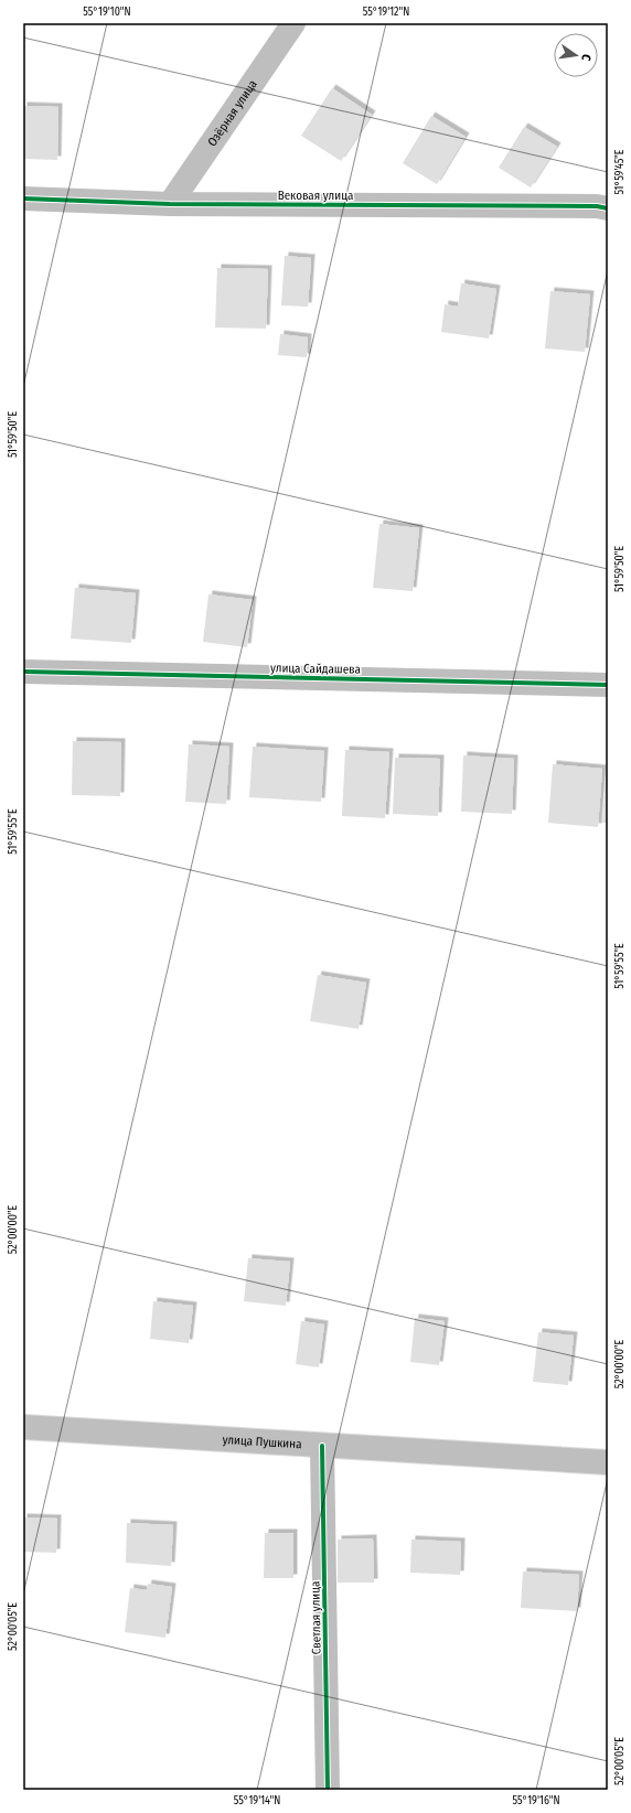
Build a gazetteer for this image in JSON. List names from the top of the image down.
{
  "streets": {
    "street": [
      "Озёрная улица",
      "Вековая улица",
      "улица Сайдашева",
      "улица Пушкина",
      "Светлая улица"
    ]
  },
  "crossings": [
    ["Озёрная улица", "Вековая улица"],
    ["улица Пушкина", "Светлая улица"]
  ],
  "north": "right",
  "coordinates": [
    "55°19'10\"N",
    "55°19'12\"N",
    "51°59'45\"E",
    "51°59'50\"E",
    "51°59'55\"E",
    "52°00'00\"E",
    "52°00'05\"E",
    "55°19'14\"N",
    "55°19'16\"N"
  ]
}
